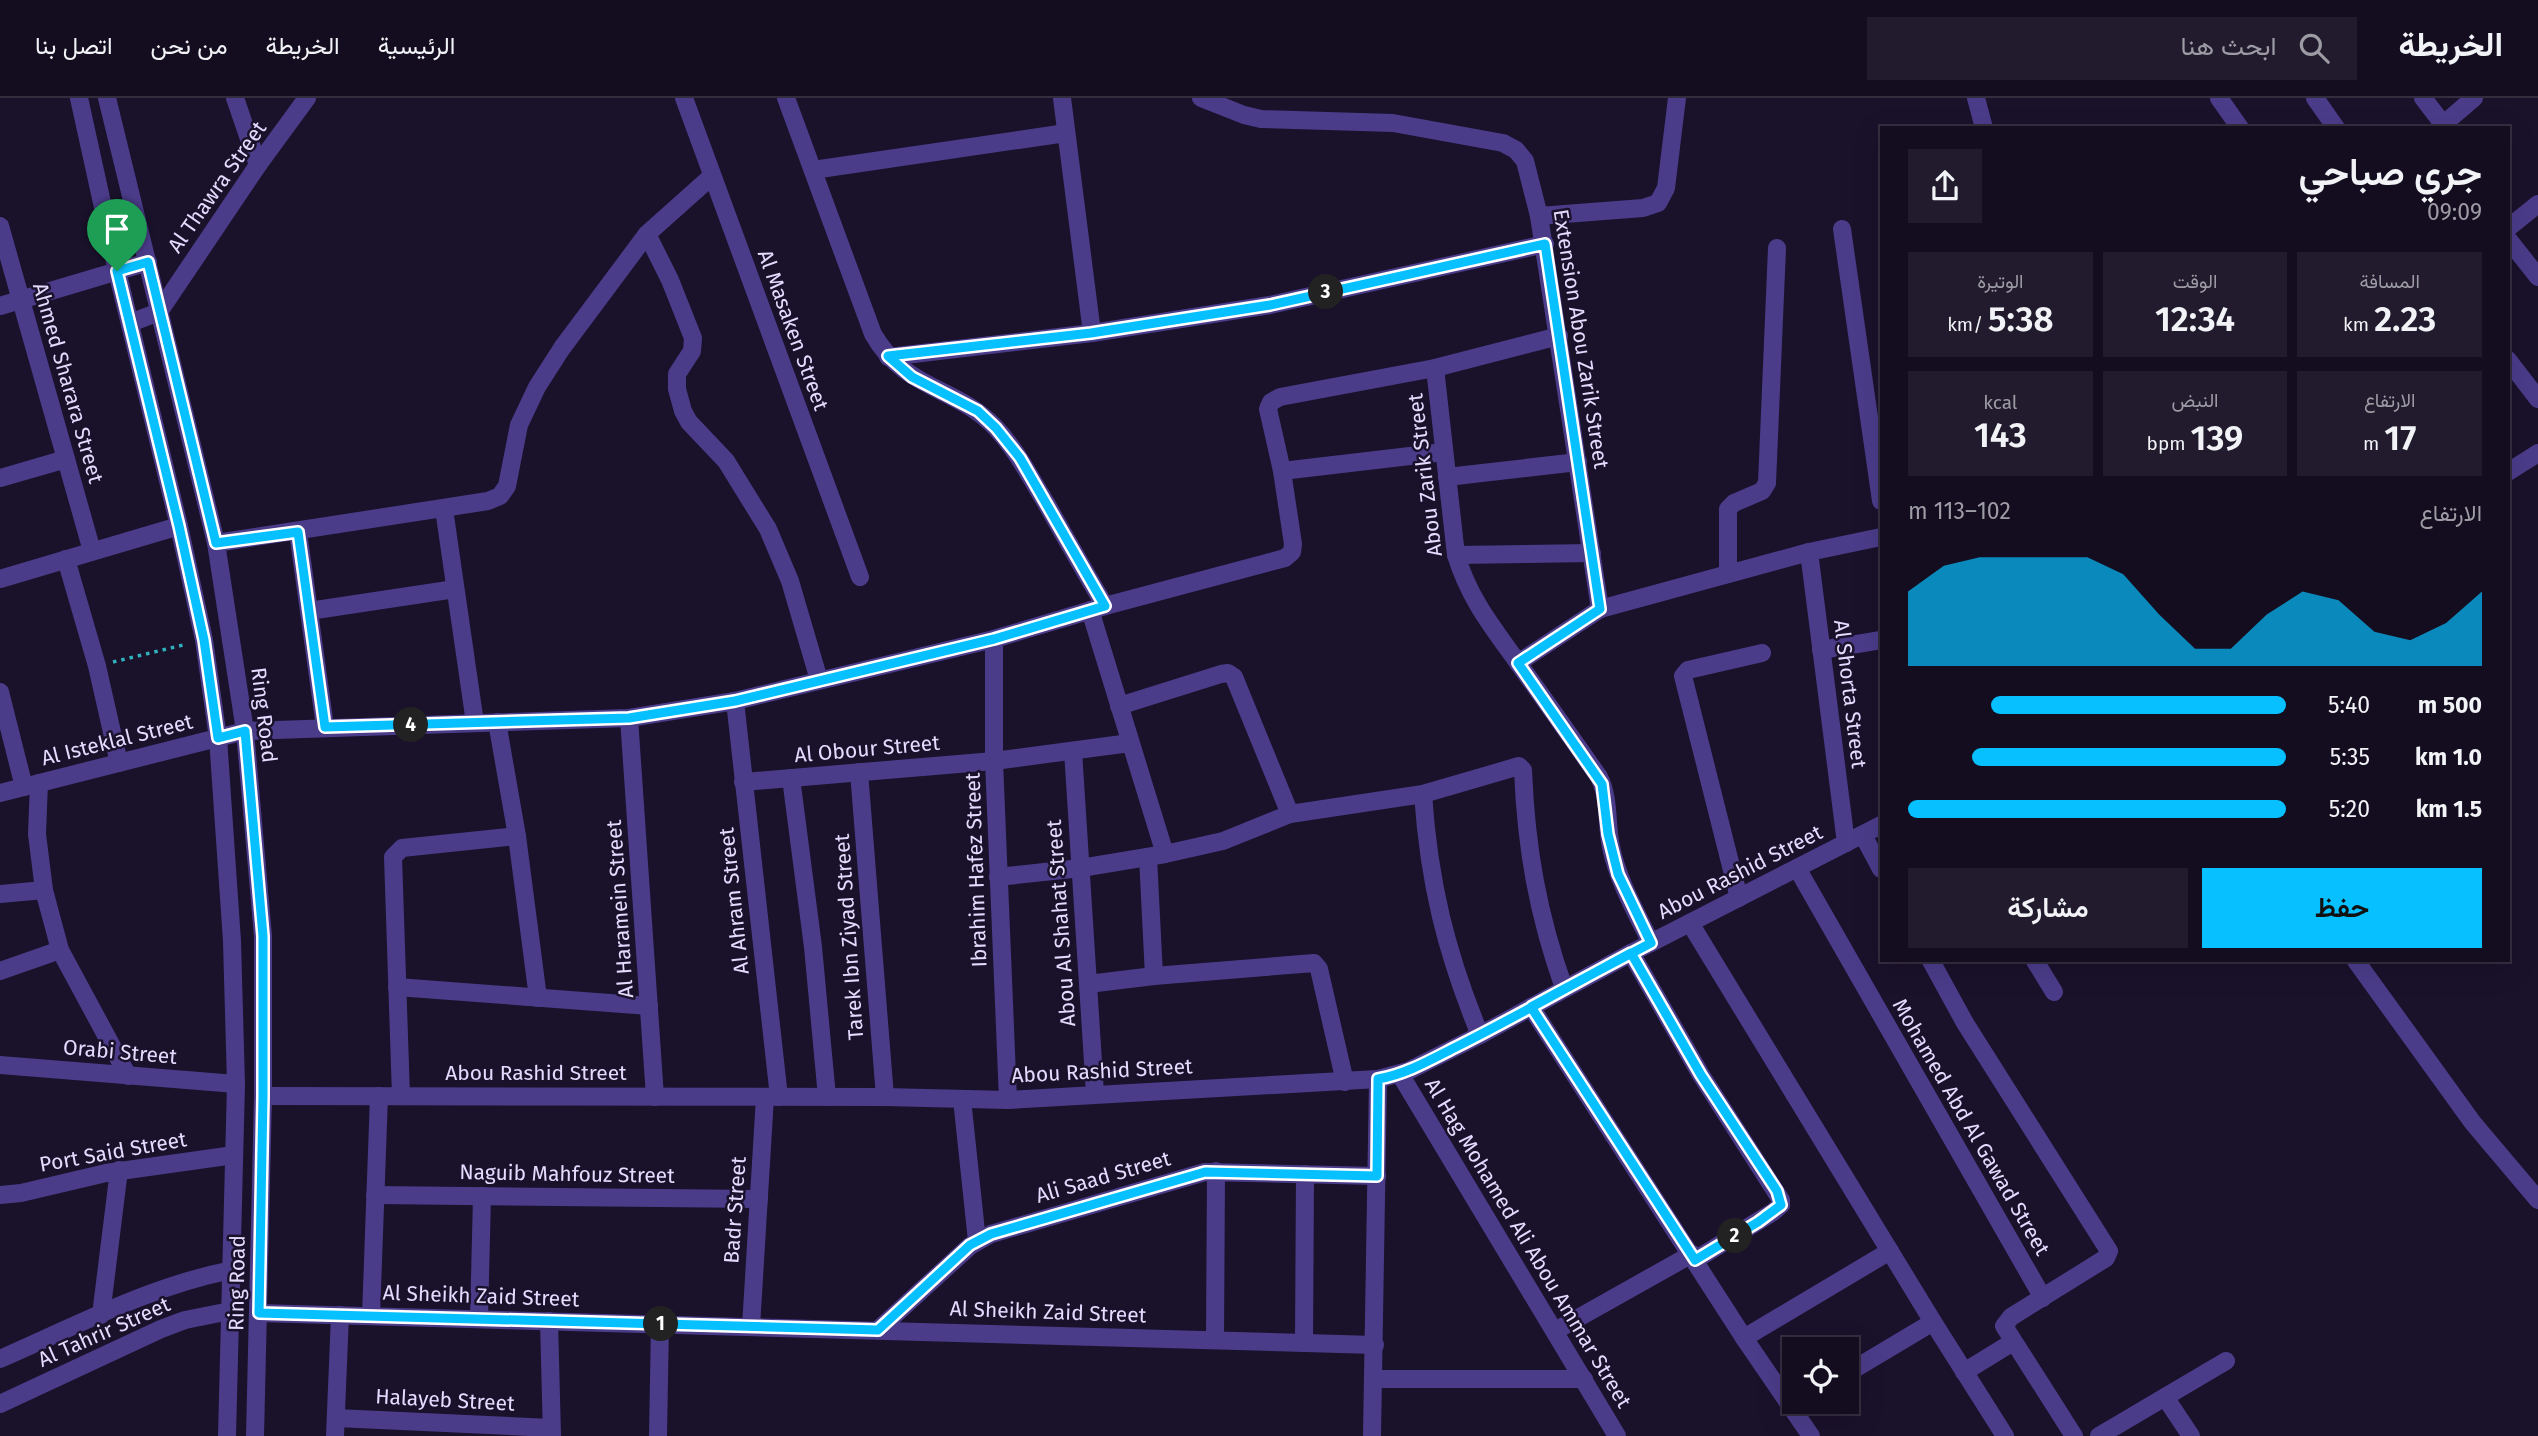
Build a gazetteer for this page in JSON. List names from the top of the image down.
{
  "streets": {
    "street": [
      "Al Thawra Street",
      "Al Masaken Street",
      "Extension Abou Zarik Street",
      "Ahmed Sharara Street",
      "Abou Zarik Street",
      "Al Shorta Street",
      "Ring Road",
      "Al Isteklal Street",
      "Al Obour Street",
      "Ibrahim Hafez Street",
      "Abou Rashid Street",
      "Al Ahram Street",
      "Al Haramein Street",
      "Abou Al Shahat Street",
      "Tarek Ibn Ziyad Street",
      "Orabi Street",
      "Mohamed Abd Al Gawad Street",
      "Port Said Street",
      "Naguib Mahfouz Street",
      "Ali Saad Street",
      "Badr Street",
      "Al Hag Mohamed Ali Abou Ammar Street",
      "Al Sheikh Zaid Street",
      "Al Tahrir Street",
      "Halayeb Street"
    ]
  },
  "crossings": [
    ["Al Thawra Street", "Ring Road"],
    ["Abou Zarik Street", "Al Isteklal Street"],
    ["Abou Zarik Street", "Abou Rashid Street"],
    ["Al Shorta Street", "Abou Rashid Street"],
    ["Ring Road", "Al Isteklal Street"],
    ["Ring Road", "Abou Rashid Street"],
    ["Ring Road", "Orabi Street"],
    ["Ring Road", "Port Said Street"],
    ["Ring Road", "Al Sheikh Zaid Street"],
    ["Ring Road", "Al Tahrir Street"],
    ["Al Isteklal Street", "Ibrahim Hafez Street"],
    ["Al Isteklal Street", "Al Ahram Street"],
    ["Al Isteklal Street", "Al Haramein Street"],
    ["Al Obour Street", "Ibrahim Hafez Street"],
    ["Al Obour Street", "Al Ahram Street"],
    ["Al Obour Street", "Abou Al Shahat Street"],
    ["Al Obour Street", "Tarek Ibn Ziyad Street"],
    ["Ibrahim Hafez Street", "Abou Rashid Street"],
    ["Abou Rashid Street", "Al Ahram Street"],
    ["Abou Rashid Street", "Al Haramein Street"],
    ["Abou Rashid Street", "Abou Al Shahat Street"],
    ["Abou Rashid Street", "Tarek Ibn Ziyad Street"],
    ["Abou Rashid Street", "Mohamed Abd Al Gawad Street"],
    ["Abou Rashid Street", "Badr Street"],
    ["Abou Rashid Street", "Al Hag Mohamed Ali Abou Ammar Street"],
    ["Al Ahram Street", "Badr Street"],
    ["Naguib Mahfouz Street", "Badr Street"],
    ["Ali Saad Street", "Al Sheikh Zaid Street"],
    ["Badr Street", "Al Sheikh Zaid Street"]
  ],
  "page": {
    "header": "الخريطة",
    "search": "ابحث هنا",
    "nav": [
      "الرئيسية",
      "الخريطة",
      "من نحن",
      "اتصل بنا"
    ],
    "heading": ["جري صباحي", "09:09"],
    "stats": [
      ["المسافة", "2.23 km"],
      ["الوقت", "12:34"],
      ["الوتيرة", "5:38 /km"],
      ["الارتفاع", "17 m"],
      ["النبض", "139 bpm"],
      ["kcal", "143"]
    ],
    "pins": [
      "3",
      "4",
      "2",
      "1"
    ],
    "chart": ["الارتفاع", "102–113 m"],
    "list": [
      {
        "name": "500 m",
        "note": "5:40"
      },
      {
        "name": "1.0 km",
        "note": "5:35"
      },
      {
        "name": "1.5 km",
        "note": "5:20"
      }
    ],
    "buttons": ["حفظ", "مشاركة"]
  }
}
